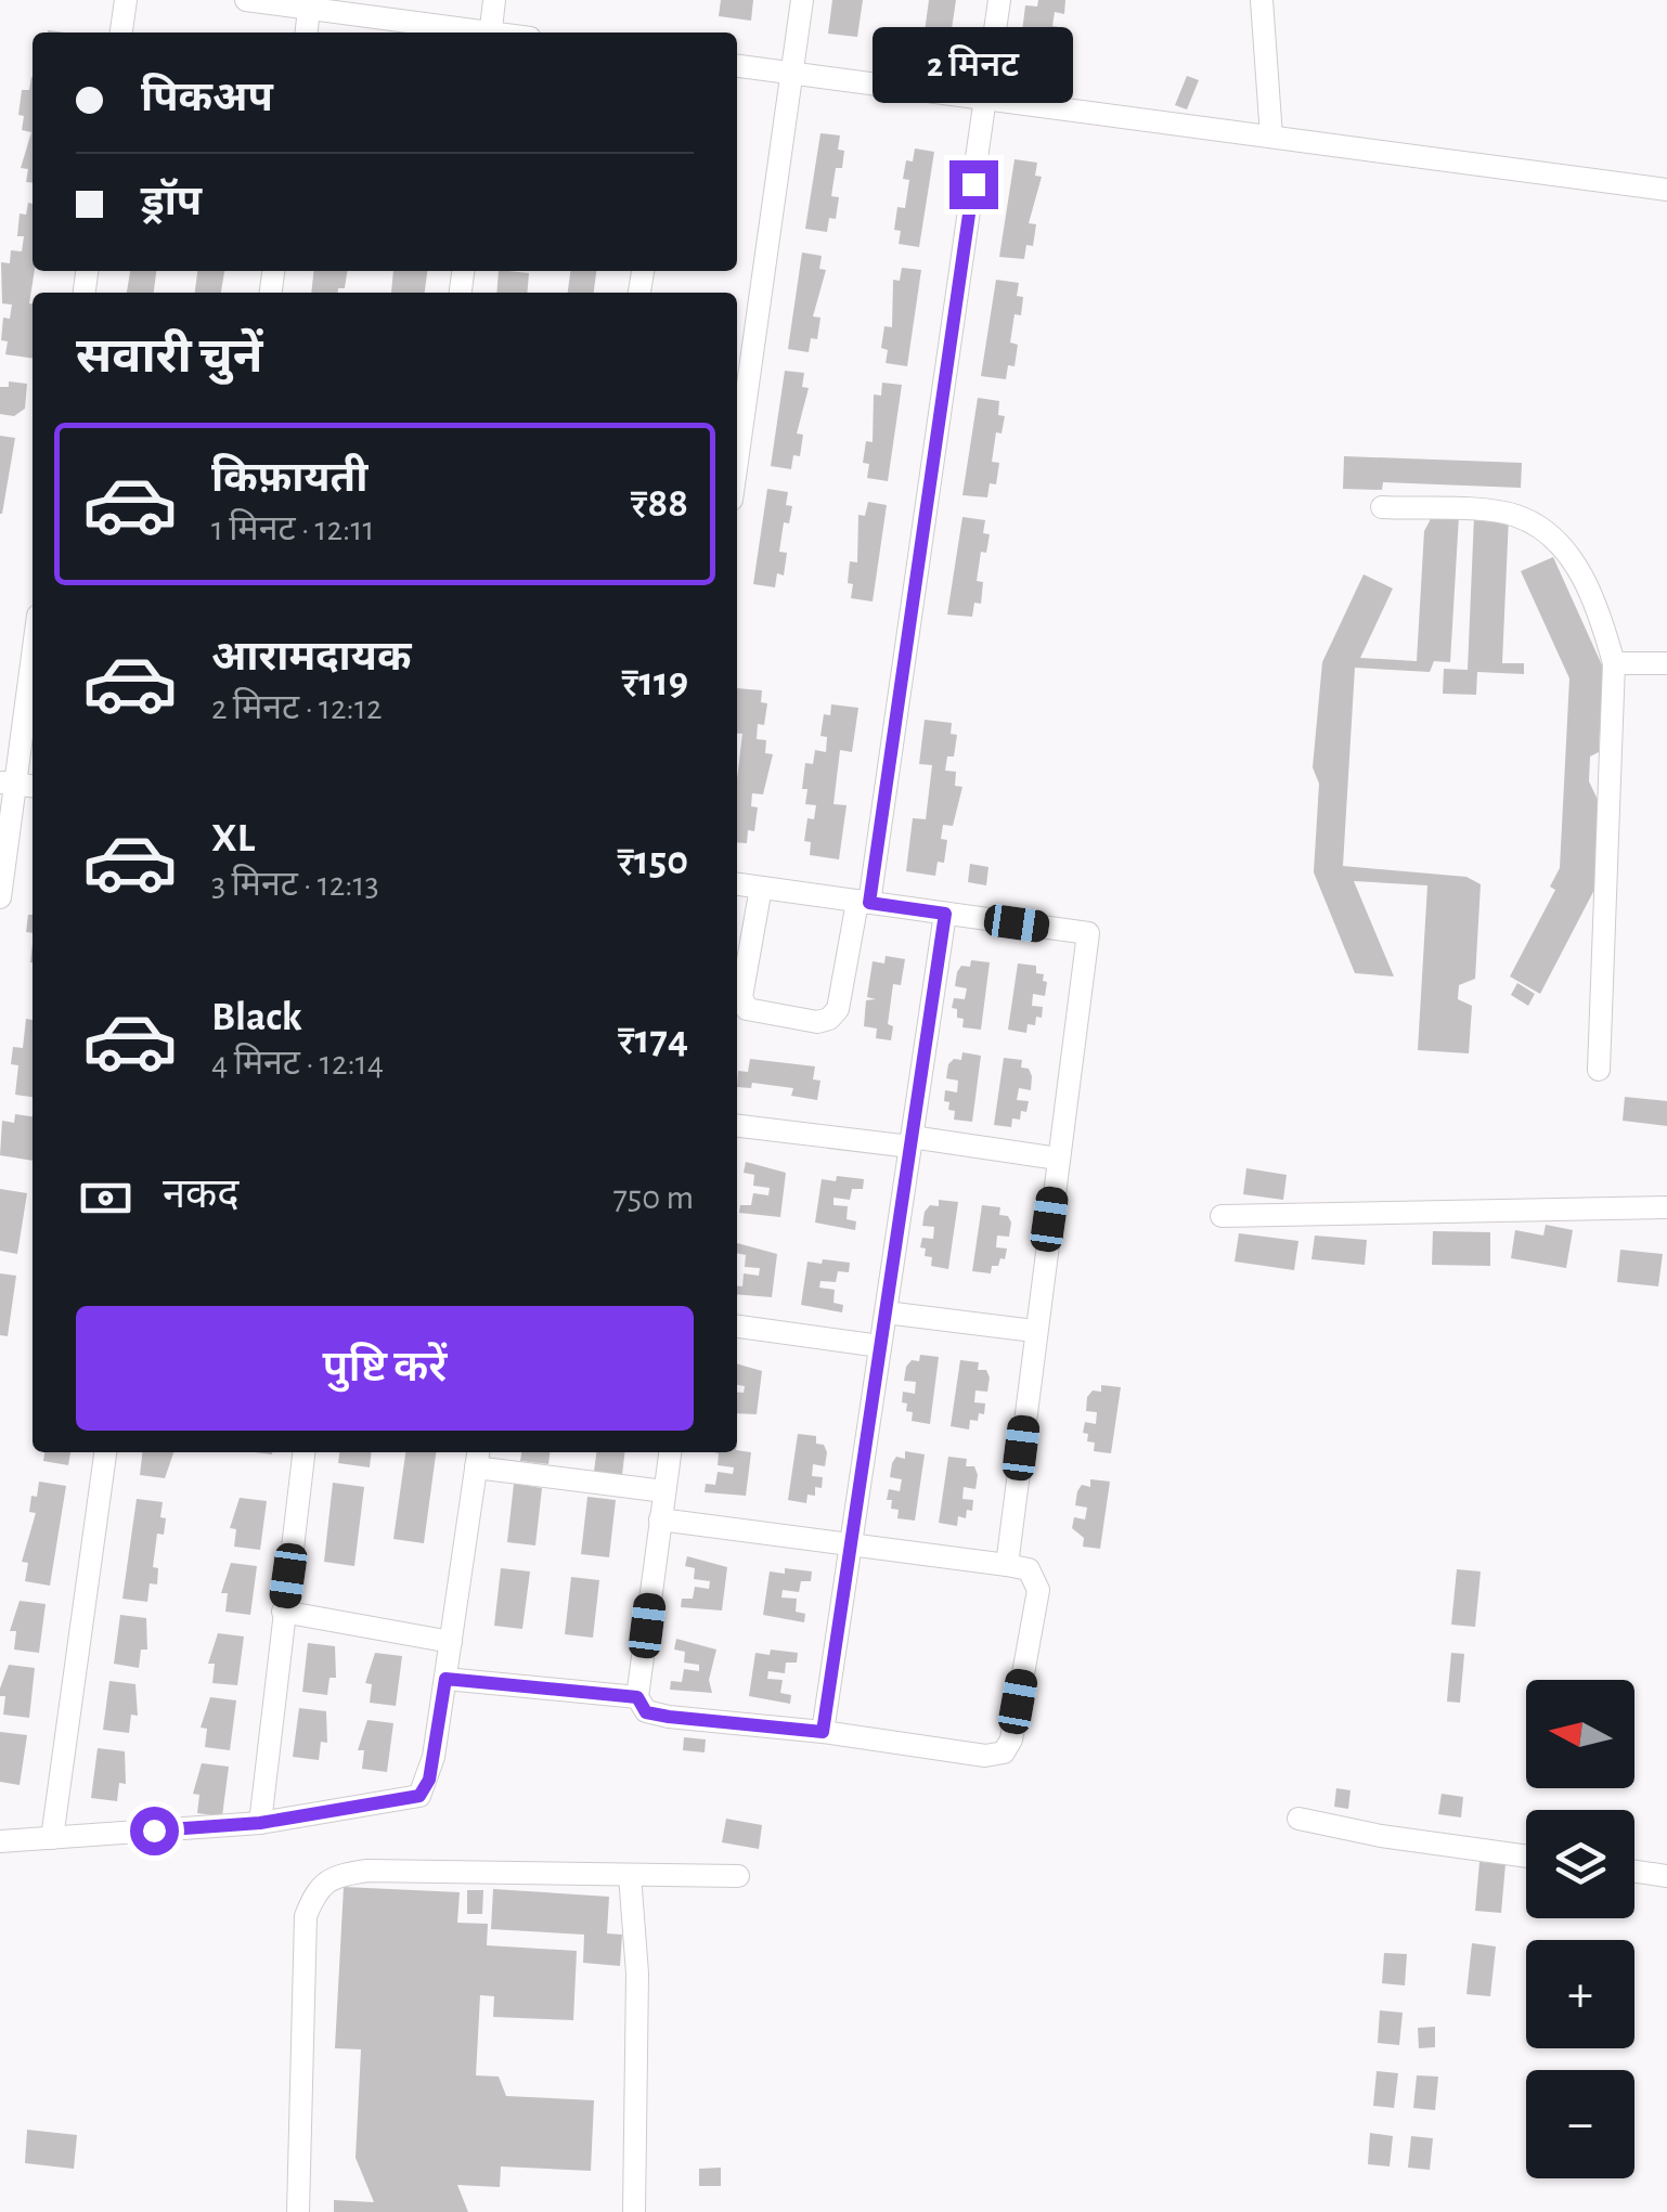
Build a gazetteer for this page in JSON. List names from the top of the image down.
{
  "north": "left",
  "page": {
    "bubble": "2 मिनट",
    "banner": ["पिकअप", "ड्रॉप"],
    "heading": "सवारी चुनें",
    "list": [
      {
        "name": "किफ़ायती",
        "note": "1 मिनट · 12:11",
        "value": "₹88"
      },
      {
        "name": "आरामदायक",
        "note": "2 मिनट · 12:12",
        "value": "₹119"
      },
      {
        "name": "XL",
        "note": "3 मिनट · 12:13",
        "value": "₹150"
      },
      {
        "name": "Black",
        "note": "4 मिनट · 12:14",
        "value": "₹174"
      }
    ],
    "pay": ["नकद", "750 m"],
    "buttons": "पुष्टि करें",
    "map_buttons": ["+", "−"]
  }
}
